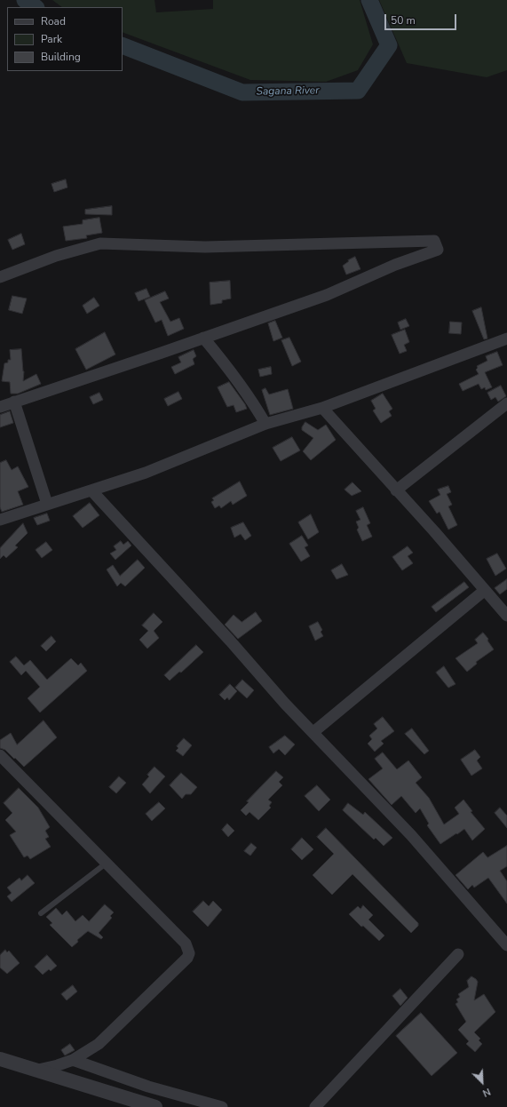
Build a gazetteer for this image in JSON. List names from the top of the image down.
{
  "water": ["Sagana River"],
  "legend": ["Road", "Park", "Building"],
  "scale_bar": "50 m",
  "north": "bottom right"
}
